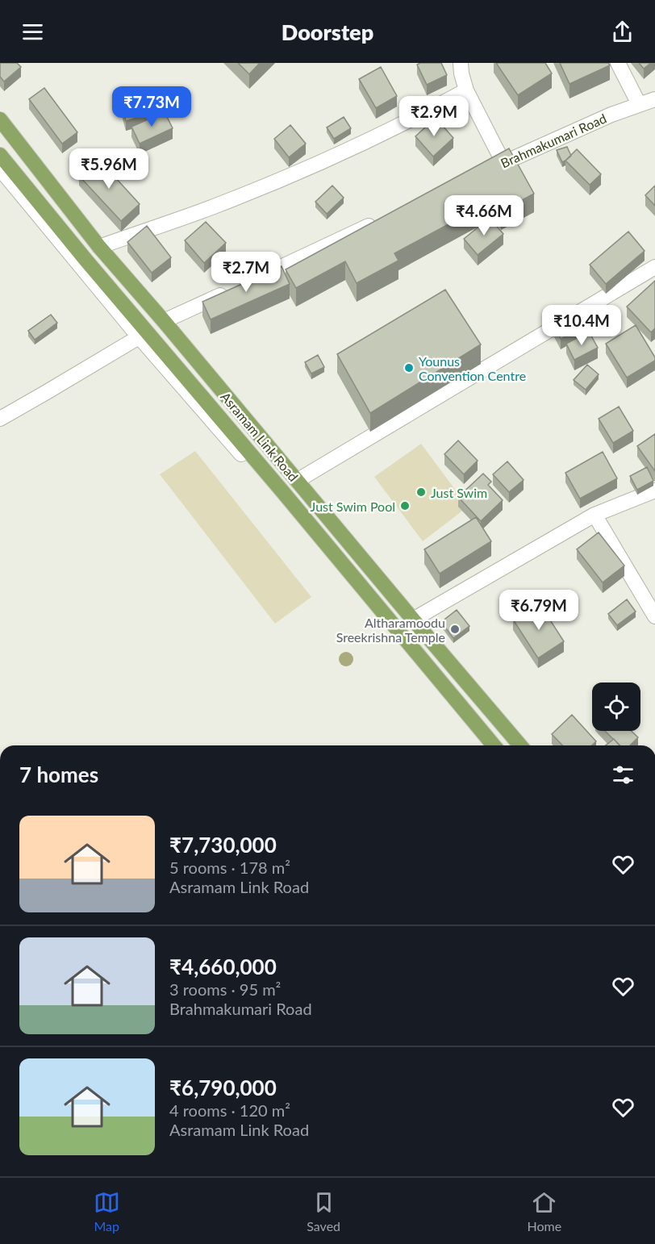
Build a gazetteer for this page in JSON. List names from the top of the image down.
{
  "streets": {
    "main road": ["Asramam Link Road"],
    "street": ["Brahmakumari Road"]
  },
  "places": [
    "Younus Convention Centre",
    "Just Swim",
    "Just Swim Pool",
    "Altharamoodu Sreekrishna Temple"
  ],
  "page": {
    "header": "Doorstep",
    "price": [
      "₹7.73M",
      "₹2.9M",
      "₹5.96M",
      "₹4.66M",
      "₹2.7M",
      "₹10.4M",
      "₹6.79M"
    ],
    "heading": "7 homes",
    "list": [
      {
        "name": "₹7,730,000",
        "note": "5 rooms · 178 m² · Asramam Link Road"
      },
      {
        "name": "₹4,660,000",
        "note": "3 rooms · 95 m² · Brahmakumari Road"
      },
      {
        "name": "₹6,790,000",
        "note": "4 rooms · 120 m² · Asramam Link Road"
      }
    ],
    "tabs": ["Map", "Saved", "Home"]
  }
}
